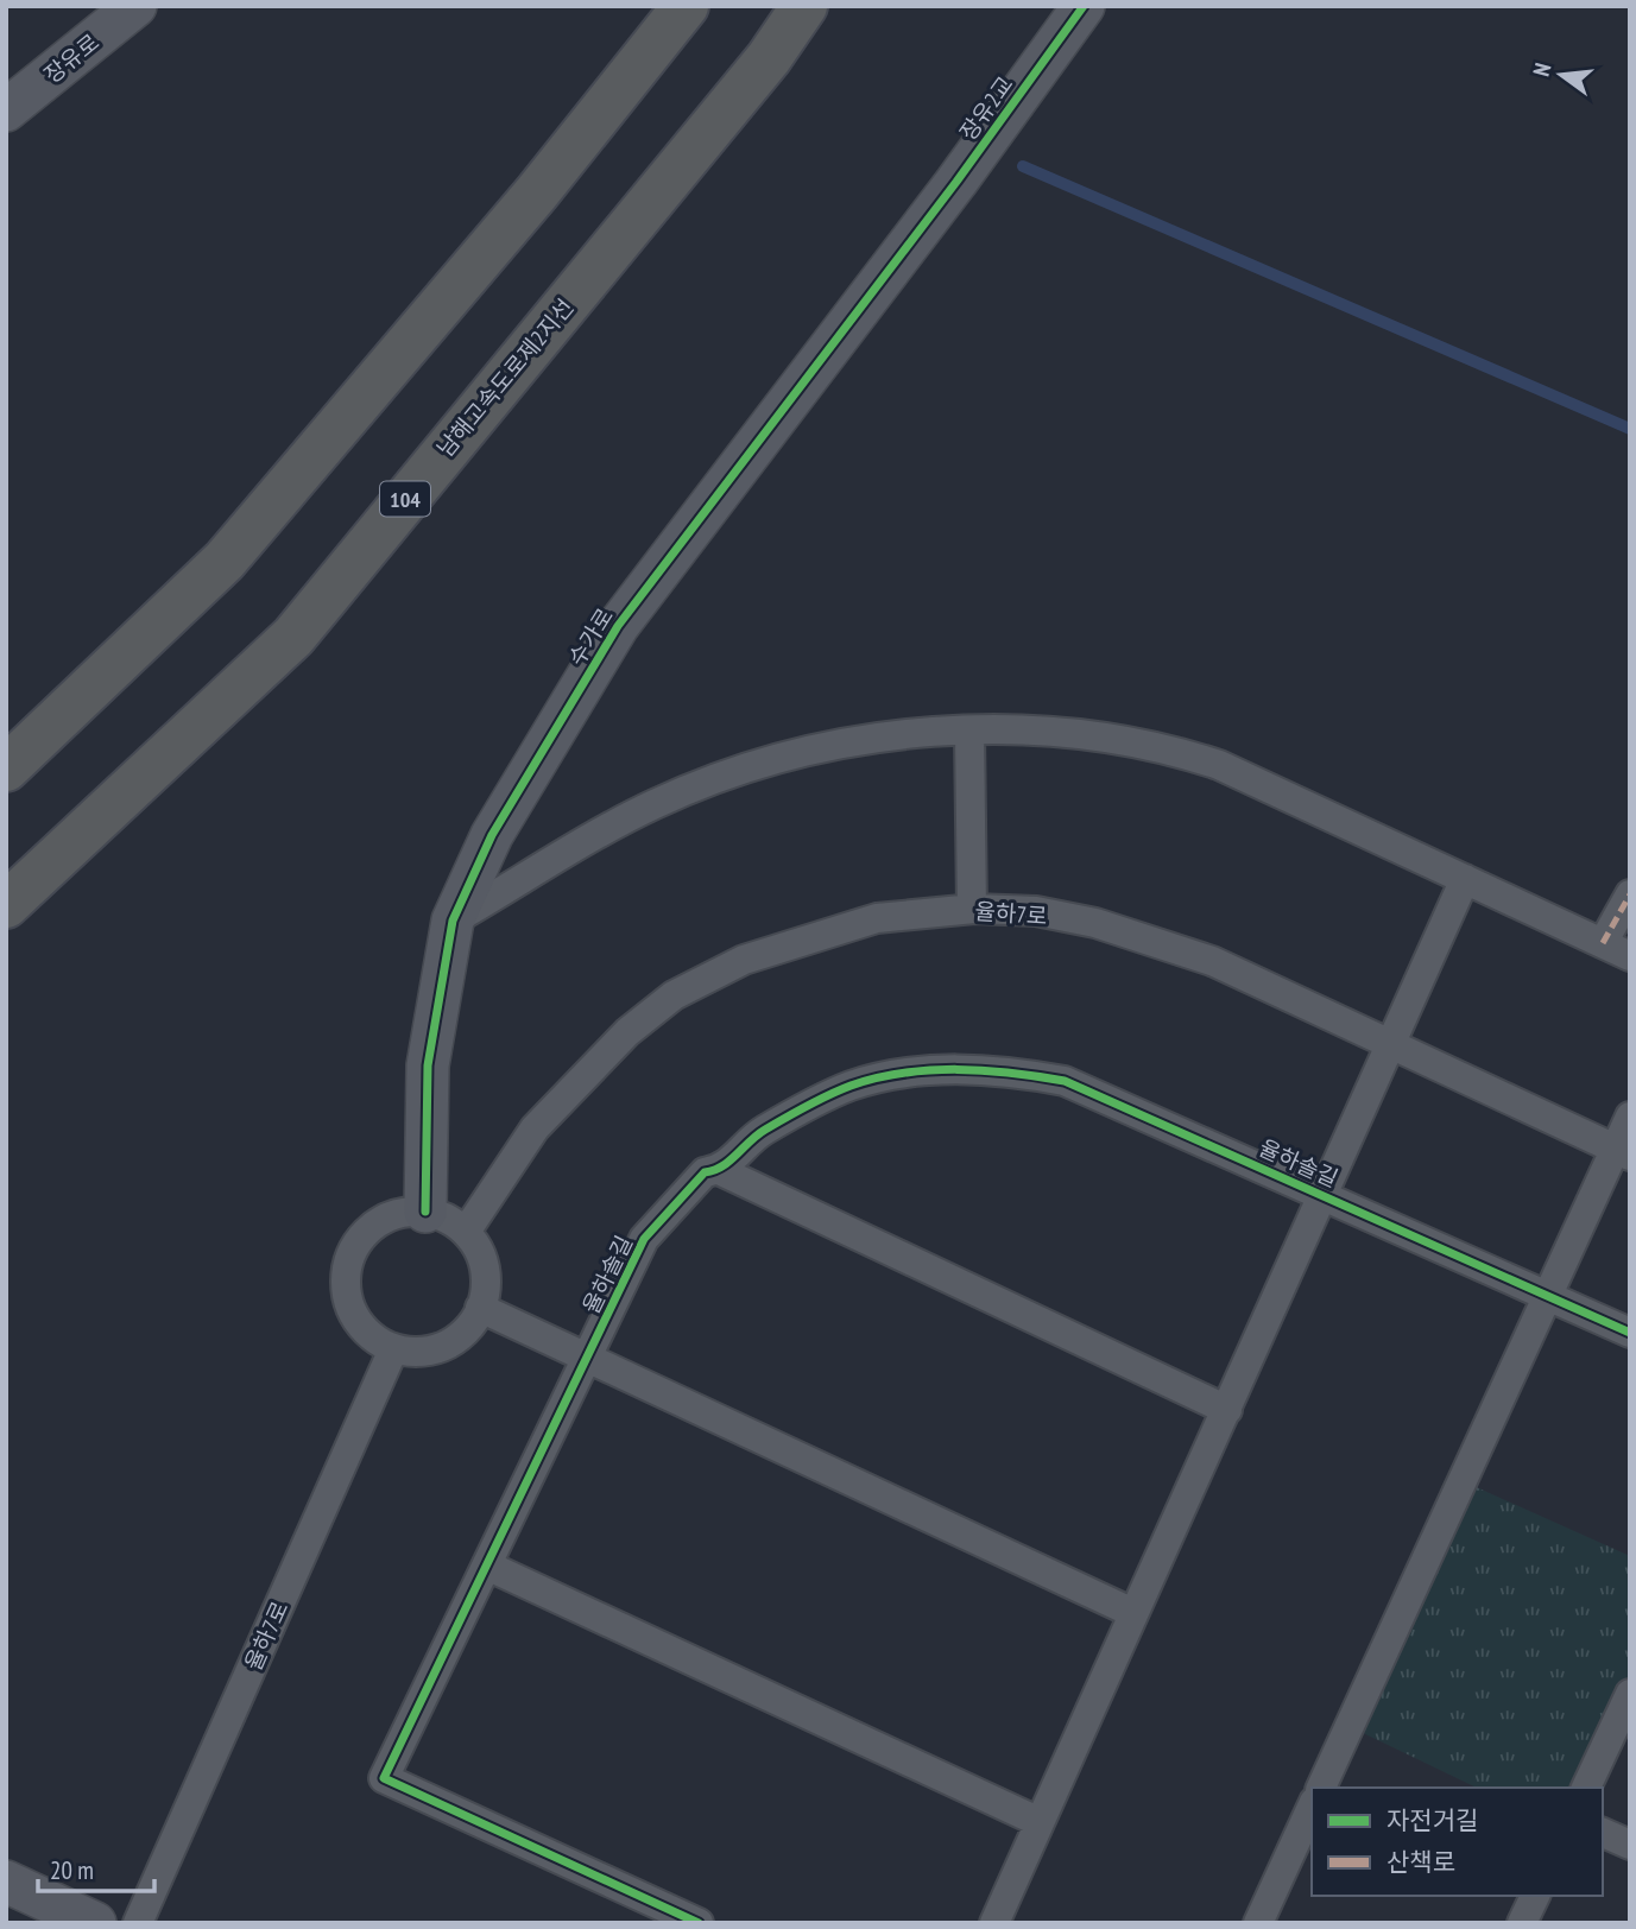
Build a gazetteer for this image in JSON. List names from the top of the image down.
{
  "streets": {
    "highway": ["남해고속도로제2지선", "104"],
    "street": [
      "장유로",
      "장유2교",
      "수가로",
      "율하7로",
      "율하솔길"
    ]
  },
  "crossings": [
    ["장유2교", "수가로"],
    ["수가로", "율하7로"]
  ],
  "legend": ["자전거길", "산책로"],
  "scale_bar": "20 m",
  "north": "left"
}
